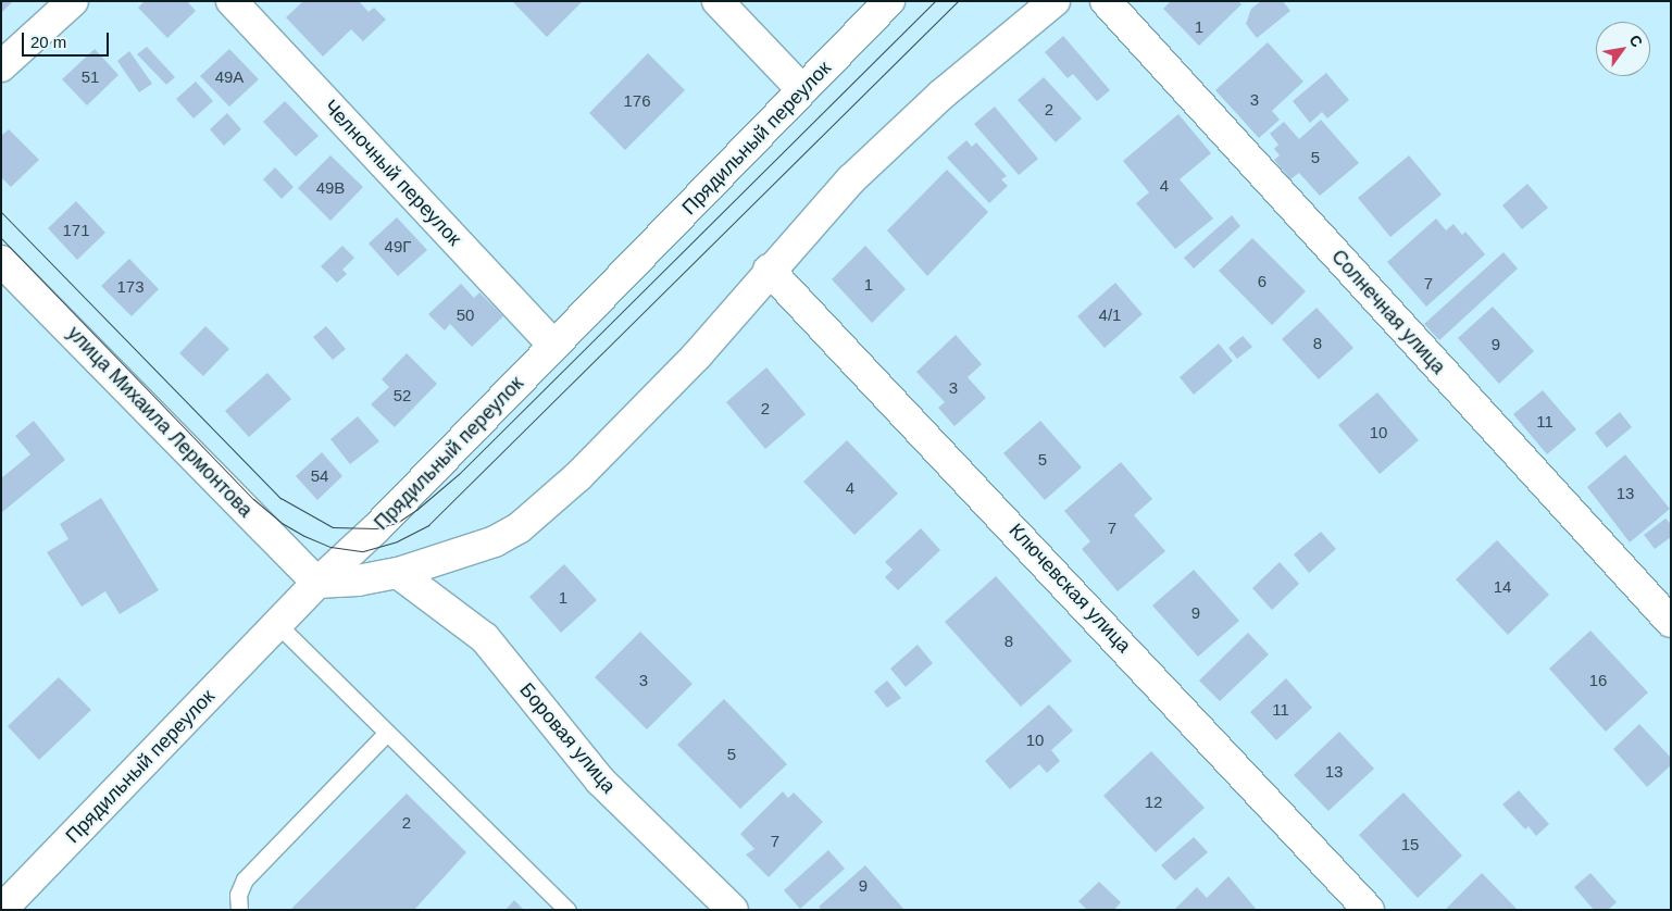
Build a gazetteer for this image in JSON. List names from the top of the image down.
{
  "streets": {
    "street": [
      "Прядильный переулок",
      "Челночный переулок",
      "Солнечная улица",
      "улица Михаила Лермонтова",
      "Ключевская улица",
      "Боровая улица"
    ]
  },
  "crossings": [
    ["Прядильный переулок", "Челночный переулок"],
    ["Прядильный переулок", "улица Михаила Лермонтова"]
  ],
  "house_numbers": [
    "1",
    "51",
    "49А",
    "3",
    "176",
    "2",
    "5",
    "4",
    "49В",
    "171",
    "49Г",
    "6",
    "7",
    "1",
    "173",
    "50",
    "4/1",
    "8",
    "9",
    "3",
    "52",
    "2",
    "11",
    "10",
    "5",
    "54",
    "4",
    "13",
    "7",
    "14",
    "1",
    "9",
    "8",
    "3",
    "16",
    "11",
    "10",
    "5",
    "13",
    "12",
    "2",
    "7",
    "15",
    "9"
  ],
  "scale_bar": "20 m",
  "north": "top right"
}
